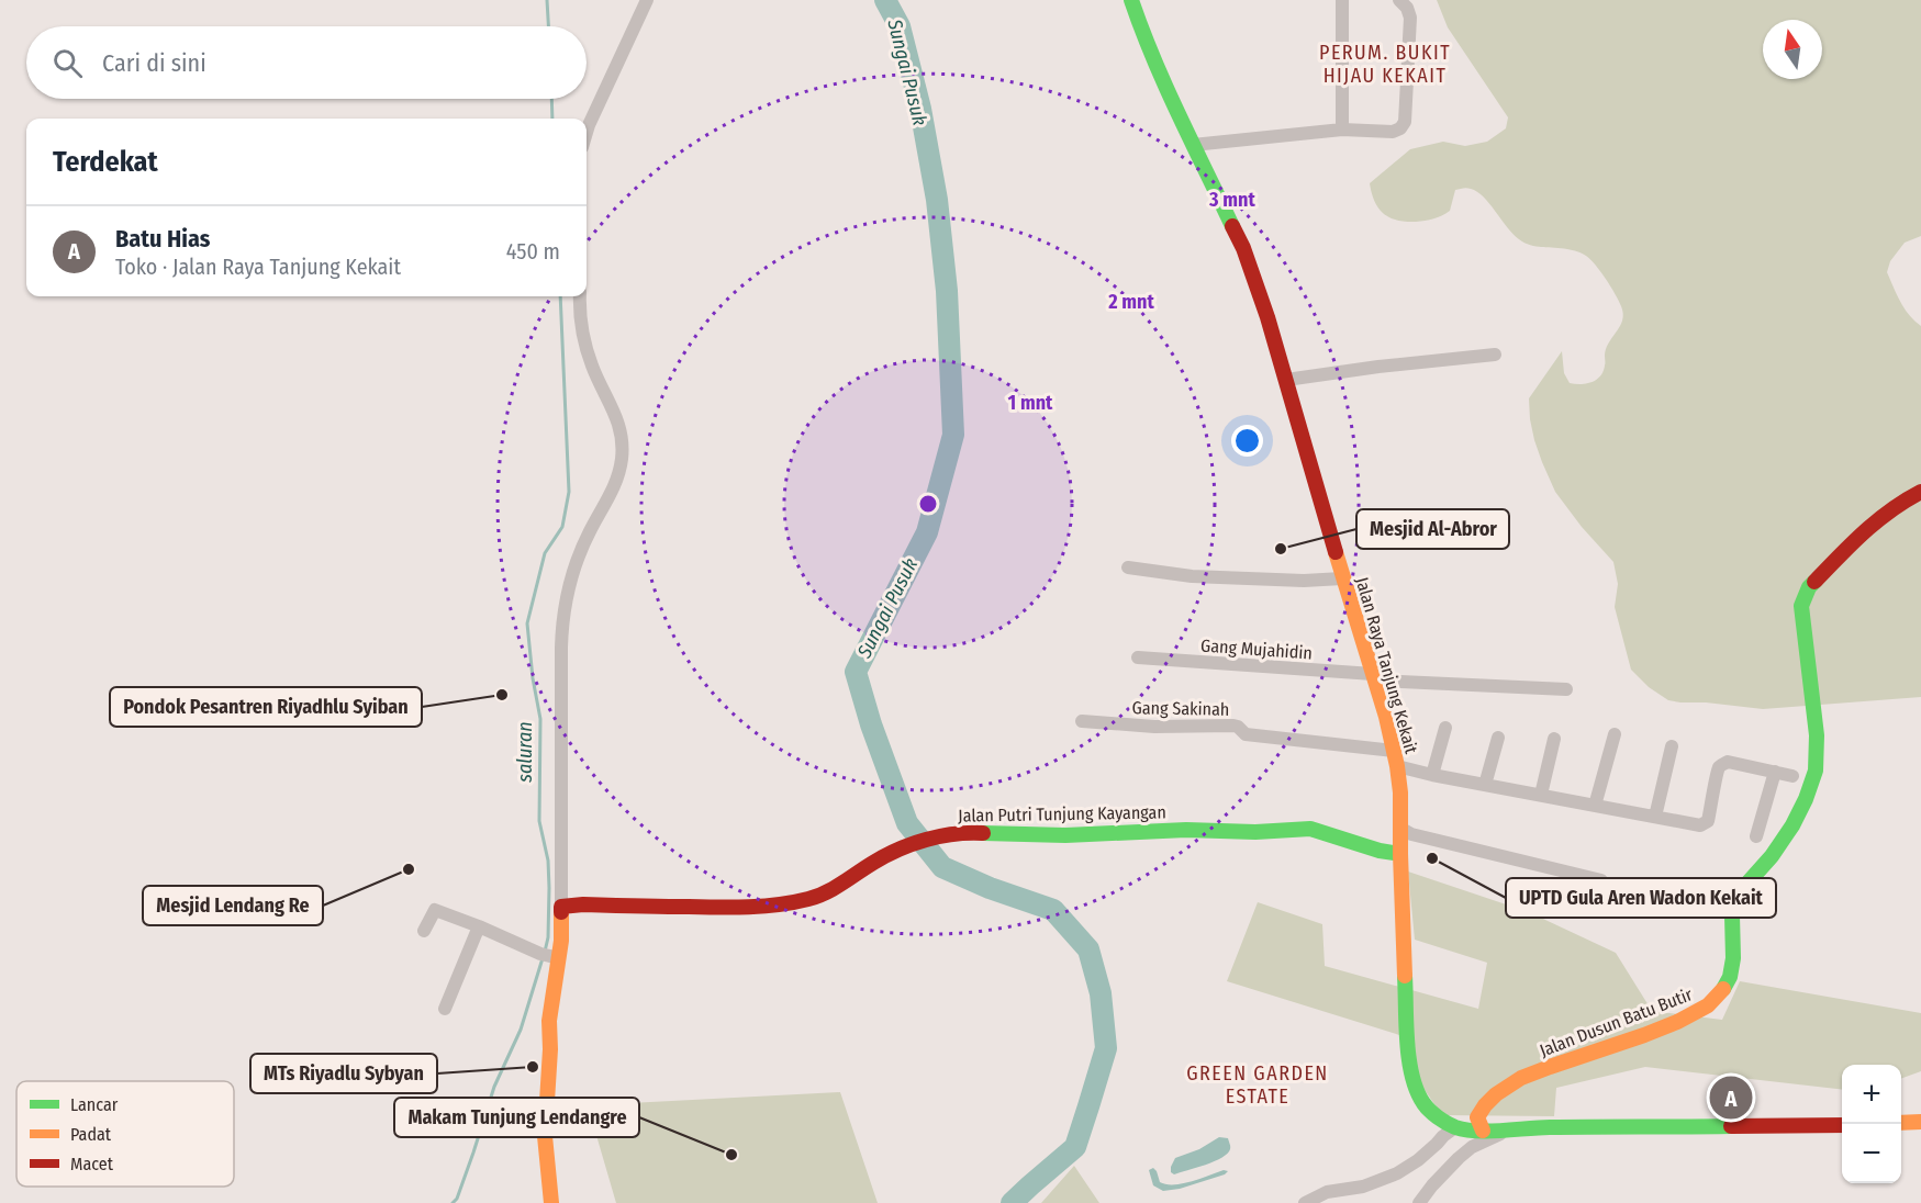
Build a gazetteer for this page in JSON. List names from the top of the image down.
{
  "streets": {
    "street": [
      "Gang Mujahidin",
      "Jalan Raya Tanjung Kekait",
      "Gang Sakinah",
      "Jalan Putri Tunjung Kayangan",
      "Jalan Dusun Batu Butir"
    ]
  },
  "crossings": [
    ["Gang Mujahidin", "Jalan Raya Tanjung Kekait"],
    ["Jalan Raya Tanjung Kekait", "Gang Sakinah"],
    ["Jalan Raya Tanjung Kekait", "Jalan Putri Tunjung Kayangan"],
    ["Jalan Raya Tanjung Kekait", "Jalan Dusun Batu Butir"]
  ],
  "districts": ["PERUM. BUKIT HIJAU KEKAIT", "GREEN GARDEN ESTATE"],
  "water": ["Sungai Pusuk", "saluran"],
  "places": [
    "Mesjid Al-Abror",
    "Pondok Pesantren Riyadhlu Syiban",
    "UPTD Gula Aren Wadon Kekait",
    "Mesjid Lendang Re",
    "MTs Riyadlu Sybyan",
    "Makam Tunjung Lendangre"
  ],
  "legend": ["Lancar", "Padat", "Macet"],
  "north": "top",
  "page": {
    "search": "Cari di sini",
    "heading": "Terdekat",
    "list": [
      {
        "mark": "A",
        "name": "Batu Hias",
        "note": "Toko · Jalan Raya Tanjung Kekait",
        "value": "450 m"
      }
    ],
    "map_buttons": ["+", "−"],
    "pins": "A"
  },
  "rings": ["3 mnt", "2 mnt", "1 mnt"]
}
